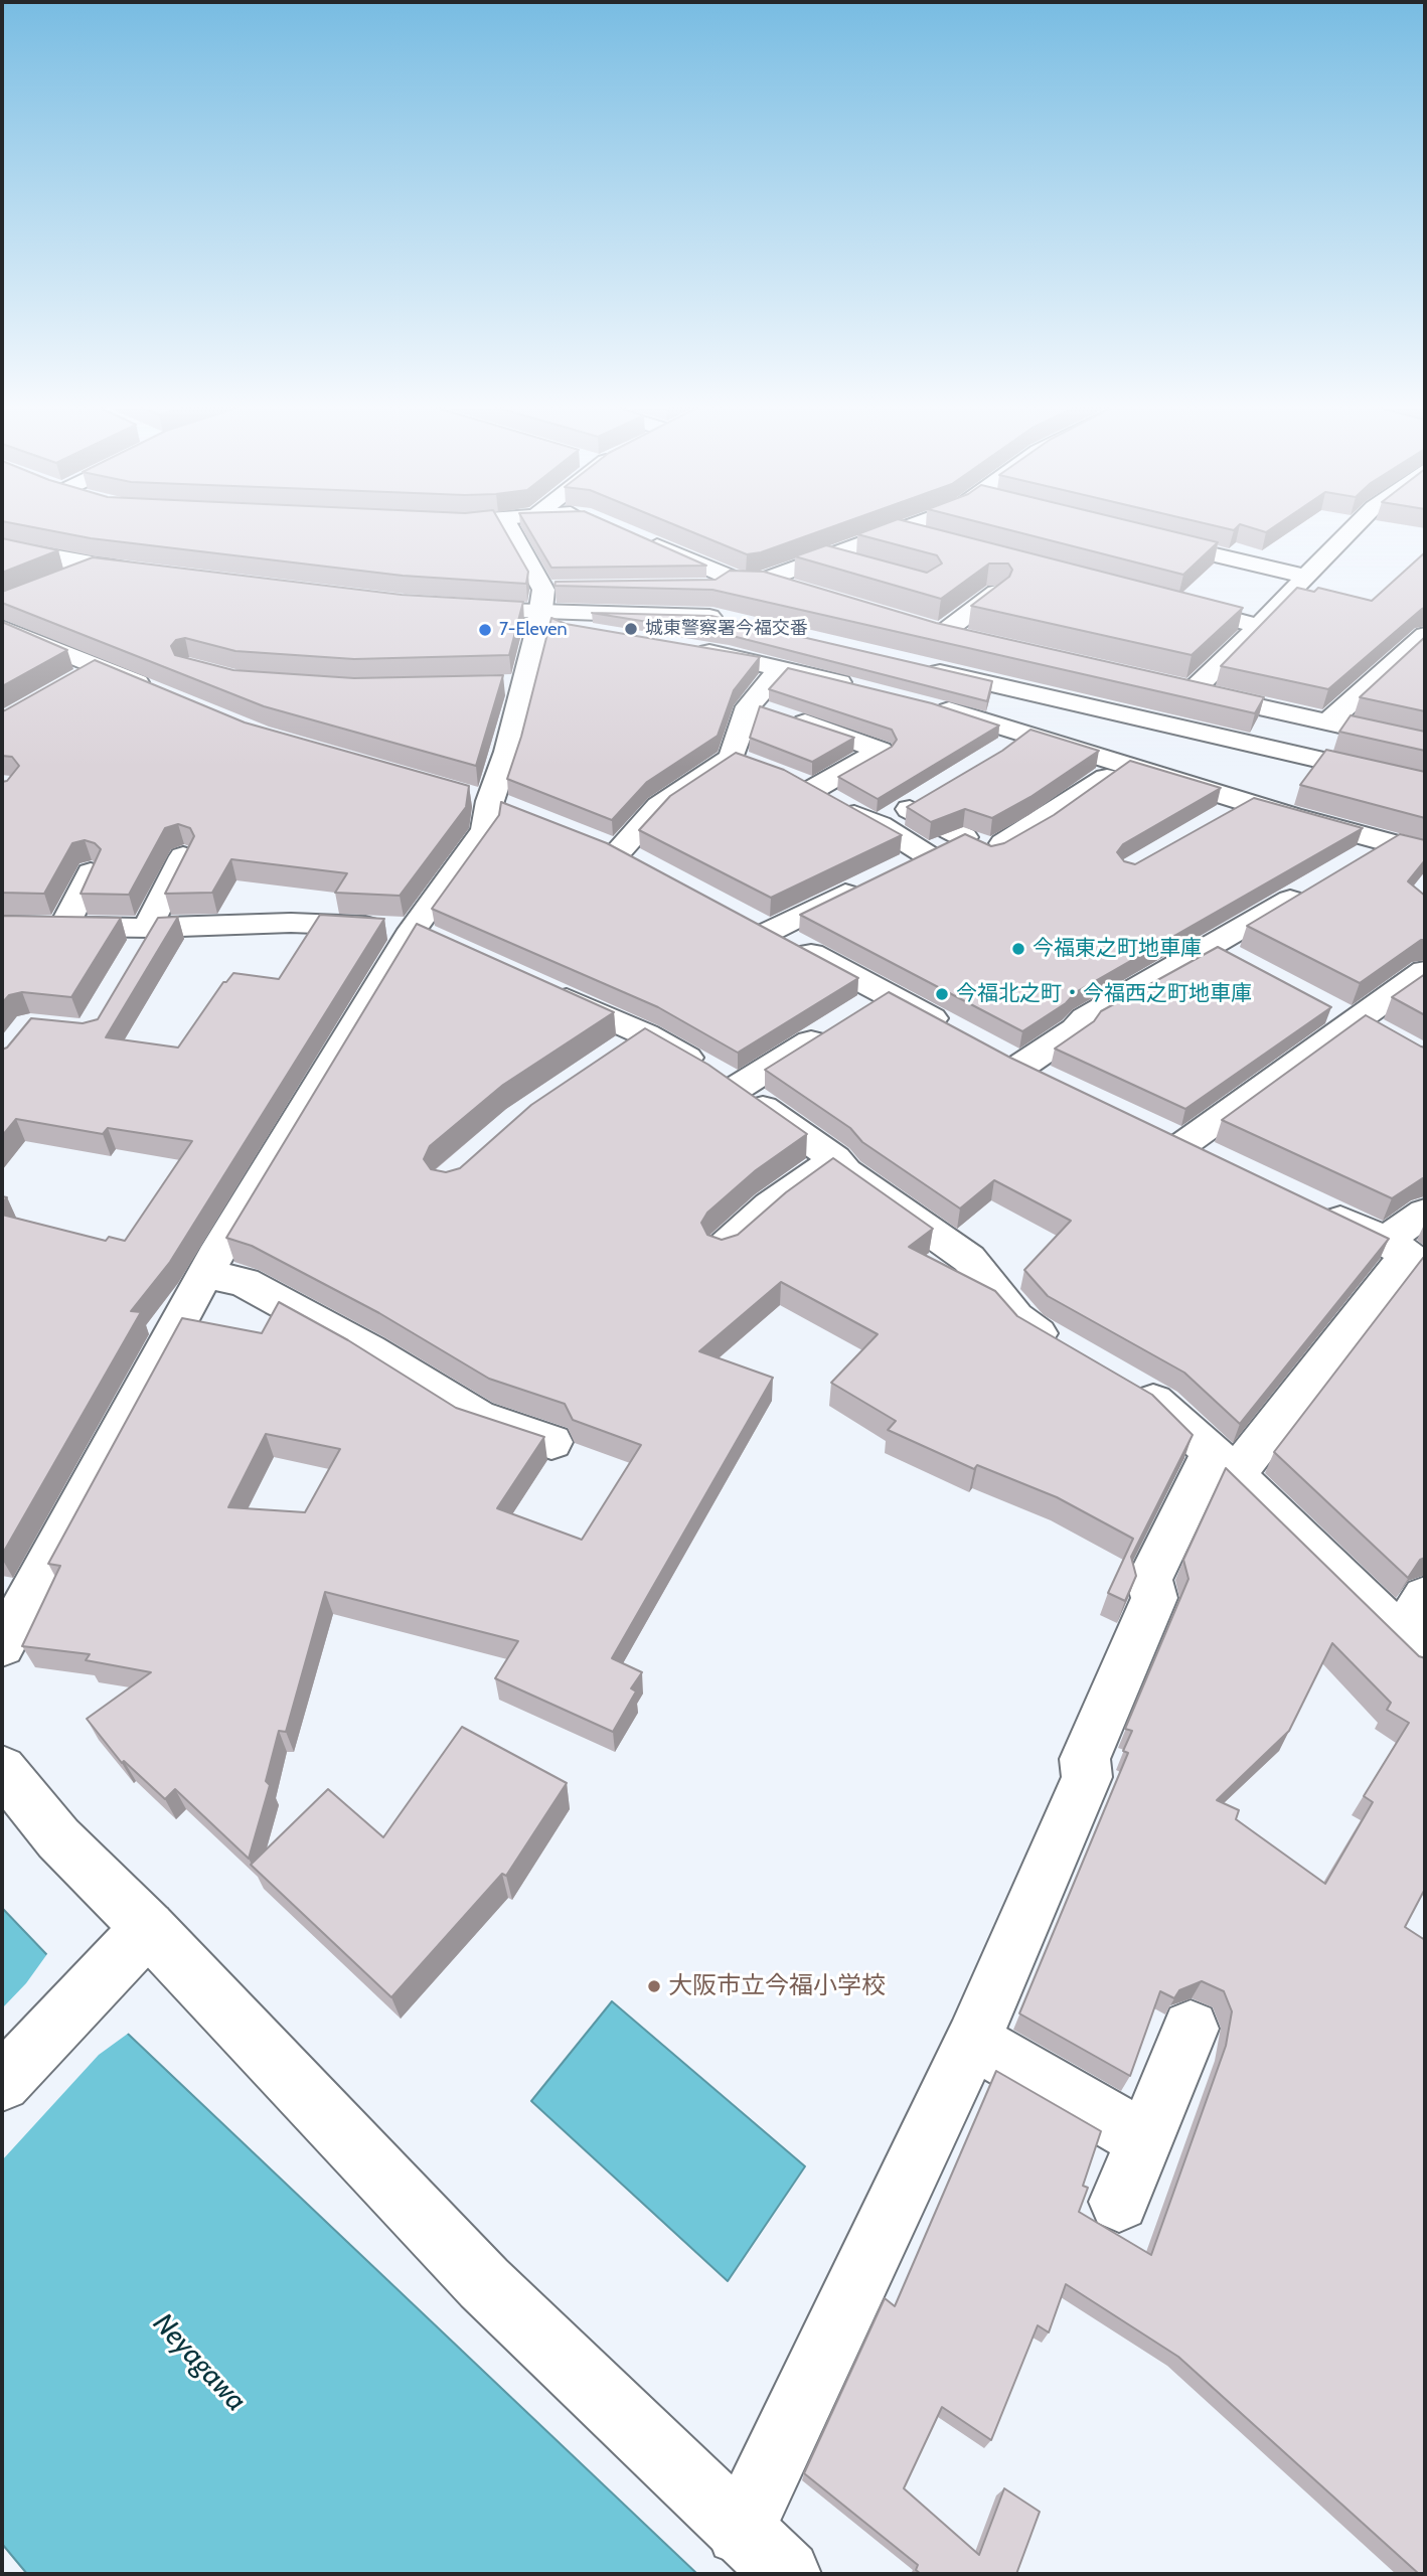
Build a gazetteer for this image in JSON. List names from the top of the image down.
{
  "water": ["Neyagawa"],
  "places": [
    "城東警察署今福交番",
    "7-Eleven",
    "今福東之町地車庫",
    "今福北之町・今福西之町地車庫",
    "大阪市立今福小学校"
  ]
}
